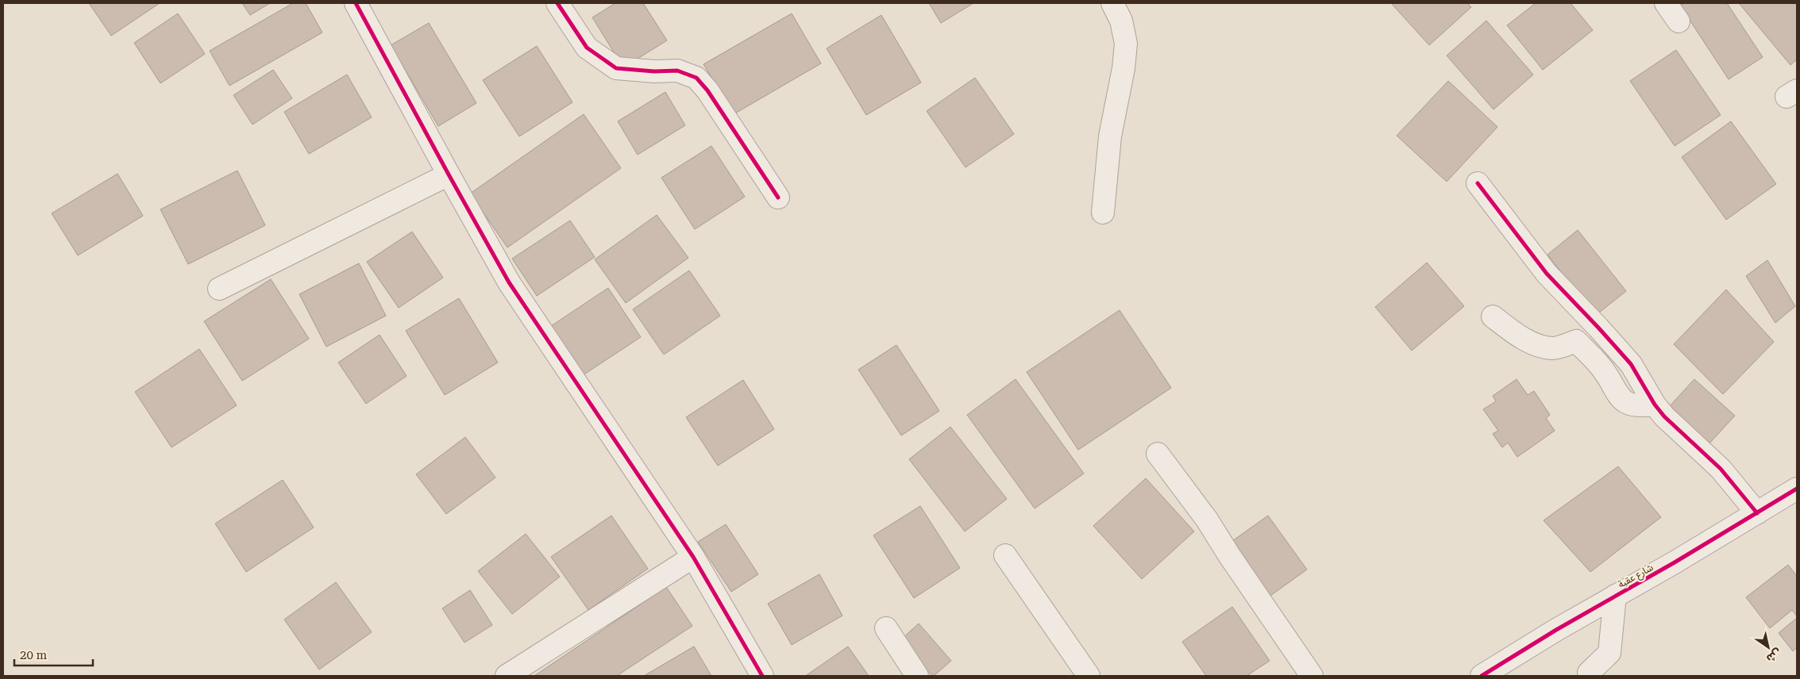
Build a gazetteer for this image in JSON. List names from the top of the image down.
{
  "streets": {
    "street": ["شارع عقبة"]
  },
  "scale_bar": "20 m",
  "north": "bottom right"
}
